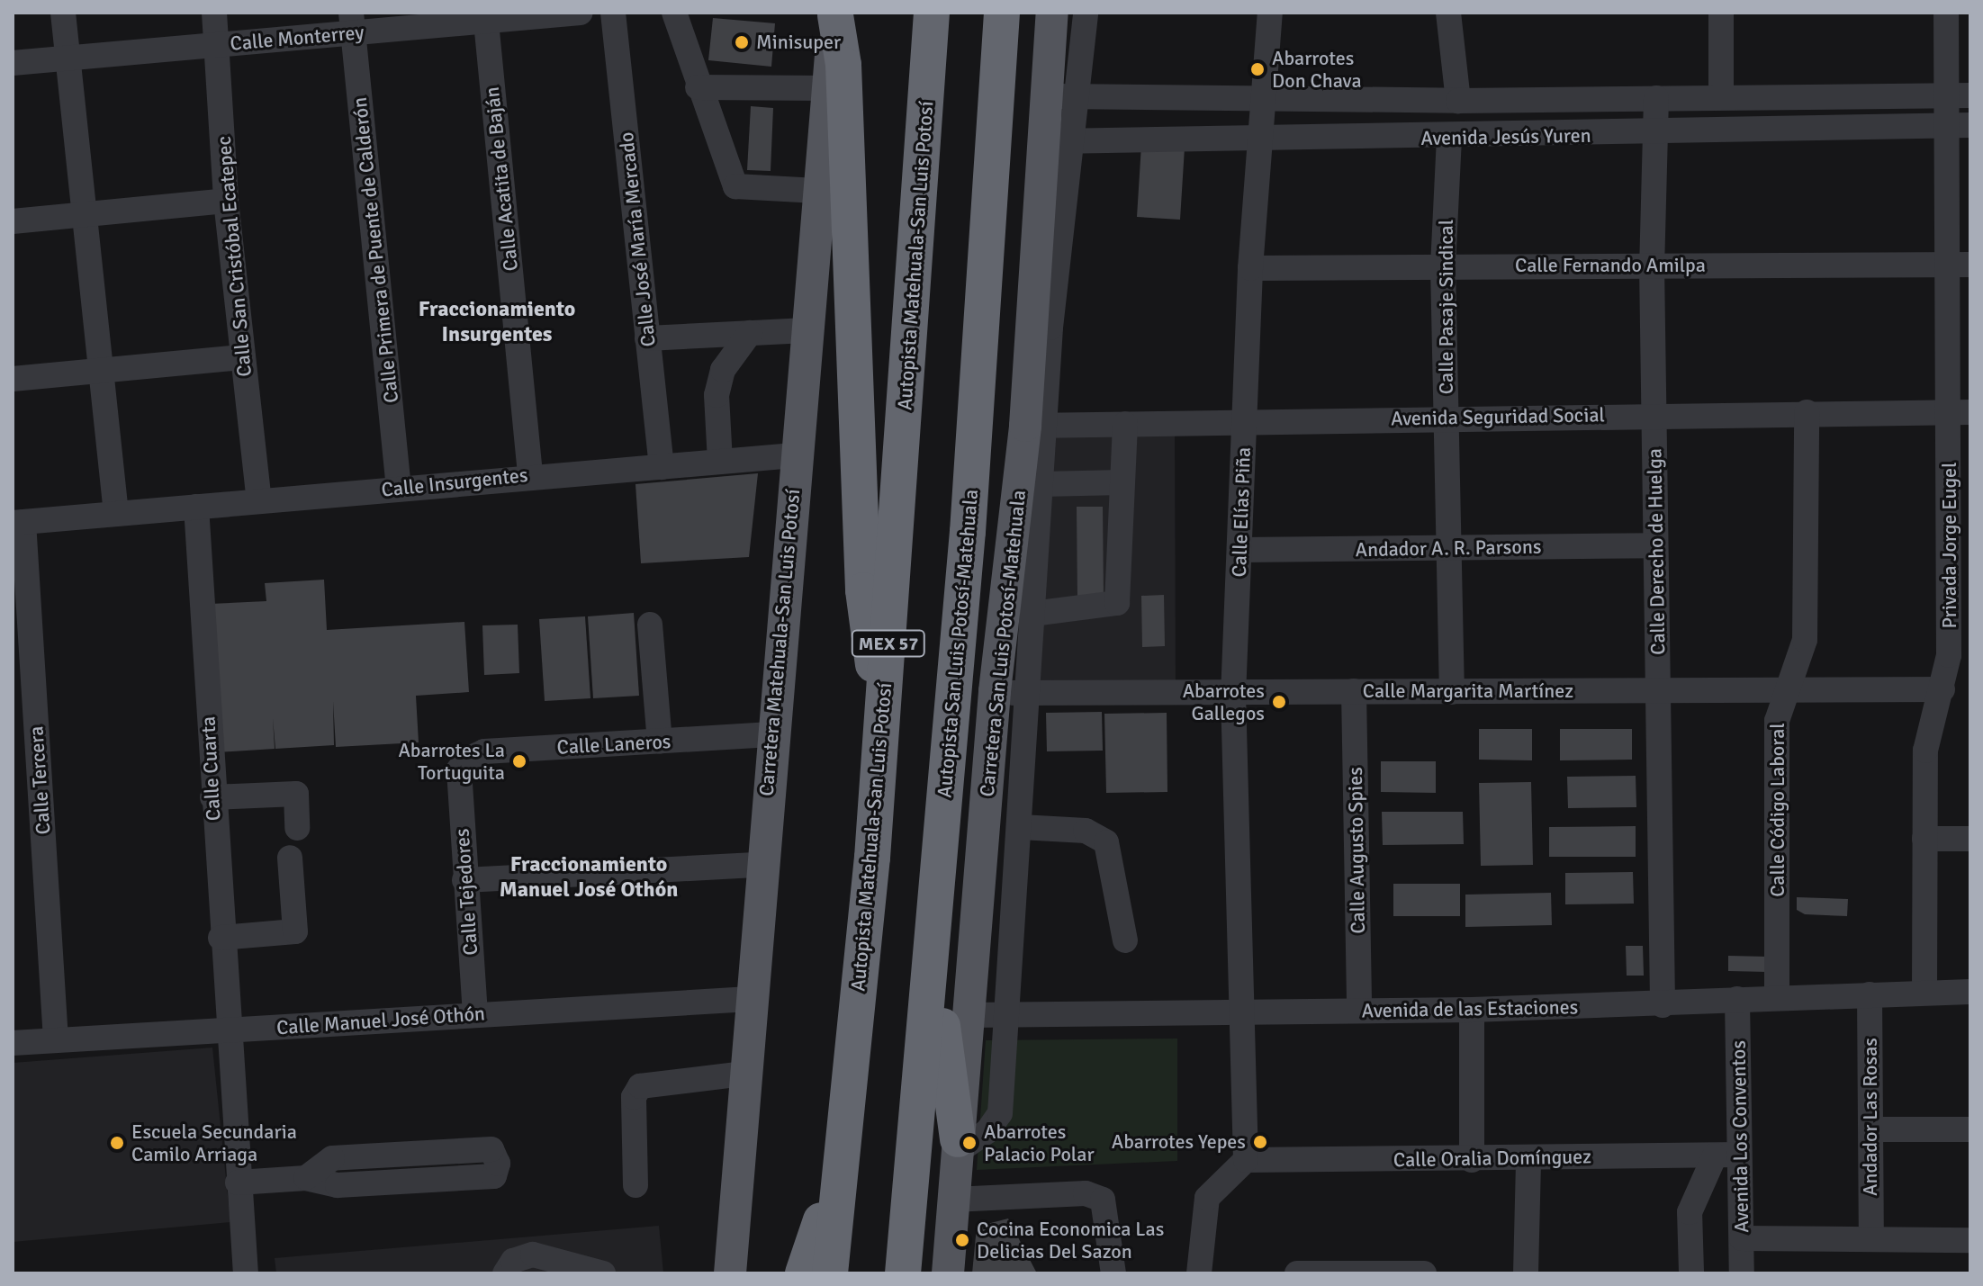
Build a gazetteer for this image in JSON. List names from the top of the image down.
{
  "streets": {
    "highway": ["Autopista Matehuala-San Luis Potosí", "MEX 57", "Autopista San Luis Potosí-Matehuala"],
    "main road": ["Carretera Matehuala-San Luis Potosí", "Carretera San Luis Potosí-Matehuala"],
    "street": [
      "Calle Monterrey",
      "Avenida Jesús Yuren",
      "Calle Acatita de Baján",
      "Calle José María Mercado",
      "Calle Primera de Puente de Calderón",
      "Calle San Cristóbal Ecatepec",
      "Calle Fernando Amilpa",
      "Calle Pasaje Sindical",
      "Avenida Seguridad Social",
      "Calle Insurgentes",
      "Calle Elías Piña",
      "Privada Jorge Eugel",
      "Andador A. R. Parsons",
      "Calle Derecho de Huelga",
      "Calle Margarita Martínez",
      "Calle Laneros",
      "Calle Cuarta",
      "Calle Tercera",
      "Calle Código Laboral",
      "Calle Augusto Spies",
      "Calle Tejedores",
      "Avenida de las Estaciones",
      "Calle Manuel José Othón",
      "Andador Las Rosas",
      "Avenida Los Conventos",
      "Calle Oralia Domínguez"
    ]
  },
  "crossings": [
    ["Calle Monterrey", "Calle Acatita de Baján"],
    ["Calle Monterrey", "Calle Primera de Puente de Calderón"],
    ["Calle Monterrey", "Calle San Cristóbal Ecatepec"],
    ["Avenida Jesús Yuren", "Calle Pasaje Sindical"],
    ["Avenida Jesús Yuren", "Calle Elías Piña"],
    ["Avenida Jesús Yuren", "Privada Jorge Eugel"],
    ["Avenida Jesús Yuren", "Calle Derecho de Huelga"],
    ["Avenida Jesús Yuren", "Carretera San Luis Potosí-Matehuala"],
    ["Calle Acatita de Baján", "Calle Insurgentes"],
    ["Calle José María Mercado", "Calle Insurgentes"],
    ["Calle Primera de Puente de Calderón", "Calle Insurgentes"],
    ["Calle San Cristóbal Ecatepec", "Calle Insurgentes"],
    ["Calle Fernando Amilpa", "Calle Pasaje Sindical"],
    ["Calle Fernando Amilpa", "Calle Elías Piña"],
    ["Calle Fernando Amilpa", "Privada Jorge Eugel"],
    ["Calle Fernando Amilpa", "Calle Derecho de Huelga"],
    ["Calle Pasaje Sindical", "Avenida Seguridad Social"],
    ["Calle Pasaje Sindical", "Andador A. R. Parsons"],
    ["Calle Pasaje Sindical", "Calle Margarita Martínez"],
    ["Avenida Seguridad Social", "Calle Elías Piña"],
    ["Avenida Seguridad Social", "Privada Jorge Eugel"],
    ["Avenida Seguridad Social", "Calle Derecho de Huelga"],
    ["Avenida Seguridad Social", "Carretera San Luis Potosí-Matehuala"],
    ["Avenida Seguridad Social", "Calle Código Laboral"],
    ["Calle Insurgentes", "Carretera Matehuala-San Luis Potosí"],
    ["Calle Insurgentes", "Calle Cuarta"],
    ["Calle Insurgentes", "Calle Tercera"],
    ["Calle Elías Piña", "Andador A. R. Parsons"],
    ["Calle Elías Piña", "Calle Margarita Martínez"],
    ["Calle Elías Piña", "Avenida de las Estaciones"],
    ["Calle Elías Piña", "Calle Oralia Domínguez"],
    ["Privada Jorge Eugel", "Calle Margarita Martínez"],
    ["Privada Jorge Eugel", "Avenida de las Estaciones"],
    ["Andador A. R. Parsons", "Calle Derecho de Huelga"],
    ["Calle Derecho de Huelga", "Calle Margarita Martínez"],
    ["Calle Derecho de Huelga", "Avenida de las Estaciones"],
    ["Carretera Matehuala-San Luis Potosí", "Calle Laneros"],
    ["Carretera Matehuala-San Luis Potosí", "Calle Manuel José Othón"],
    ["Carretera San Luis Potosí-Matehuala", "Calle Margarita Martínez"],
    ["Carretera San Luis Potosí-Matehuala", "Avenida de las Estaciones"],
    ["Calle Margarita Martínez", "Calle Código Laboral"],
    ["Calle Margarita Martínez", "Calle Augusto Spies"],
    ["Calle Laneros", "Calle Tejedores"],
    ["Calle Cuarta", "Calle Manuel José Othón"],
    ["Calle Tercera", "Calle Manuel José Othón"],
    ["Calle Código Laboral", "Avenida de las Estaciones"],
    ["Calle Augusto Spies", "Avenida de las Estaciones"],
    ["Calle Tejedores", "Calle Manuel José Othón"],
    ["Avenida de las Estaciones", "Andador Las Rosas"],
    ["Avenida de las Estaciones", "Avenida Los Conventos"],
    ["Avenida Los Conventos", "Calle Oralia Domínguez"]
  ],
  "districts": ["Fraccionamiento Insurgentes", "Fraccionamiento Manuel José Othón"],
  "places": [
    "Minisuper",
    "Abarrotes Don Chava",
    "Abarrotes Gallegos",
    "Abarrotes La Tortuguita",
    "Abarrotes Yepes",
    "Escuela Secundaria Camilo Arriaga",
    "Abarrotes Palacio Polar",
    "Cocina Economica Las Delicias Del Sazon"
  ]
}
